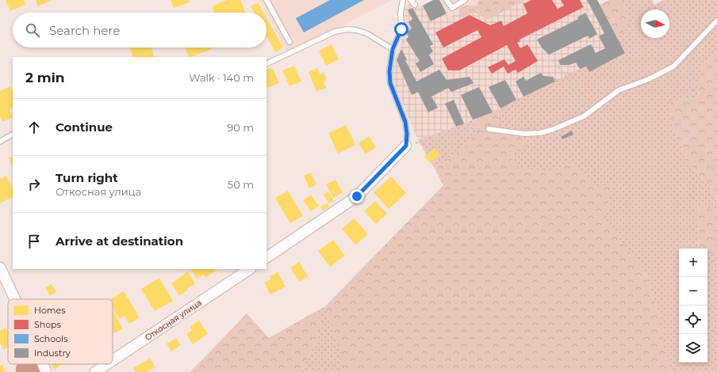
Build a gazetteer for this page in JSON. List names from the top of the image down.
{
  "streets": {
    "street": ["Откосная улица"]
  },
  "legend": [
    "Homes",
    "Shops",
    "Schools",
    "Industry"
  ],
  "north": "right",
  "page": {
    "search": "Search here",
    "heading": ["2 min", "Walk · 140 m"],
    "list": [
      ["Continue", "90 m"],
      ["Turn right", "Откосная улица", "50 m"],
      "Arrive at destination"
    ],
    "map_buttons": ["+", "−"]
  }
}
